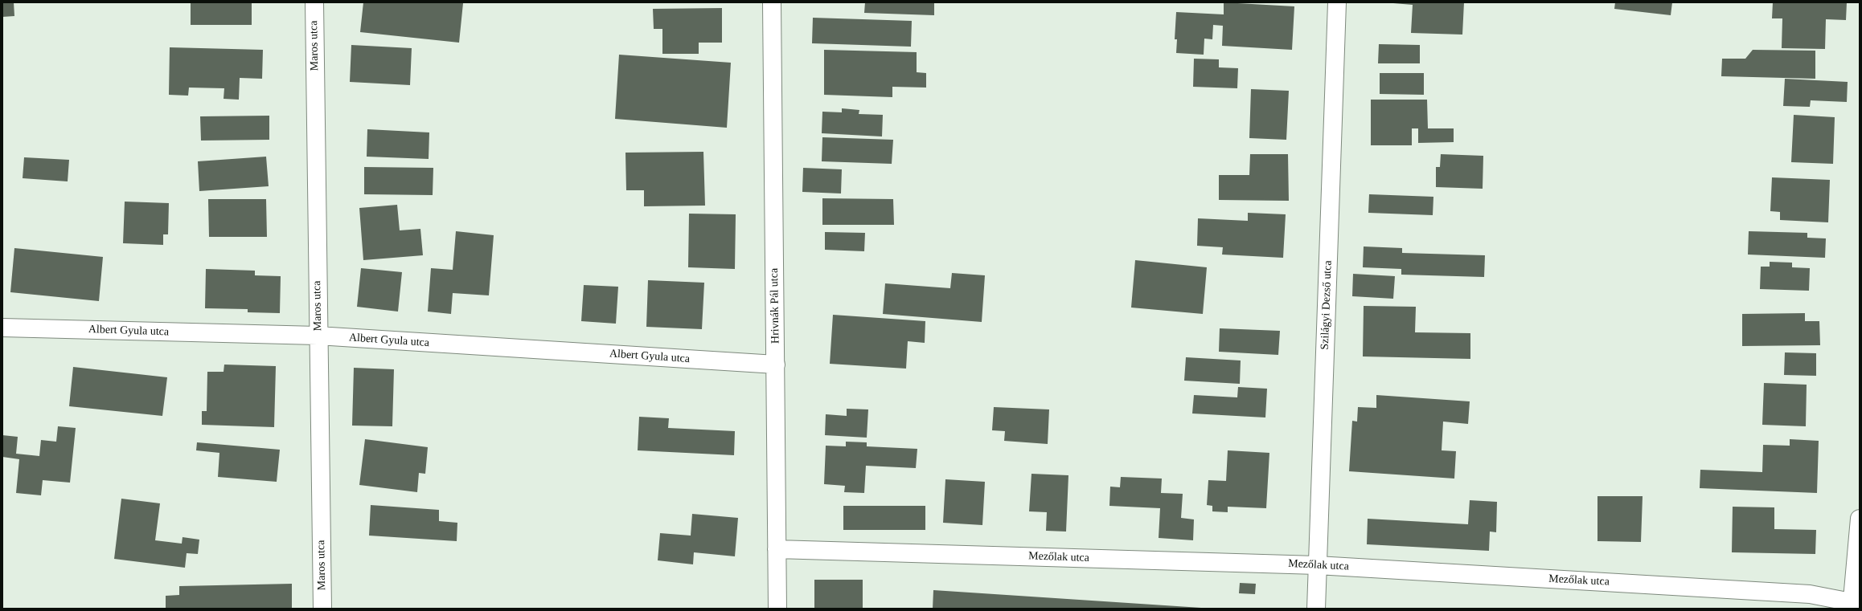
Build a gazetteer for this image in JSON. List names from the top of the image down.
{
  "streets": {
    "street": [
      "Maros utca",
      "Szilágyi Dezső utca",
      "Hrivnák Pál utca",
      "Albert Gyula utca",
      "Mezőlak utca"
    ]
  },
  "crossings": [
    ["Maros utca", "Albert Gyula utca"],
    ["Szilágyi Dezső utca", "Mezőlak utca"],
    ["Hrivnák Pál utca", "Albert Gyula utca"],
    ["Hrivnák Pál utca", "Mezőlak utca"]
  ]
}
